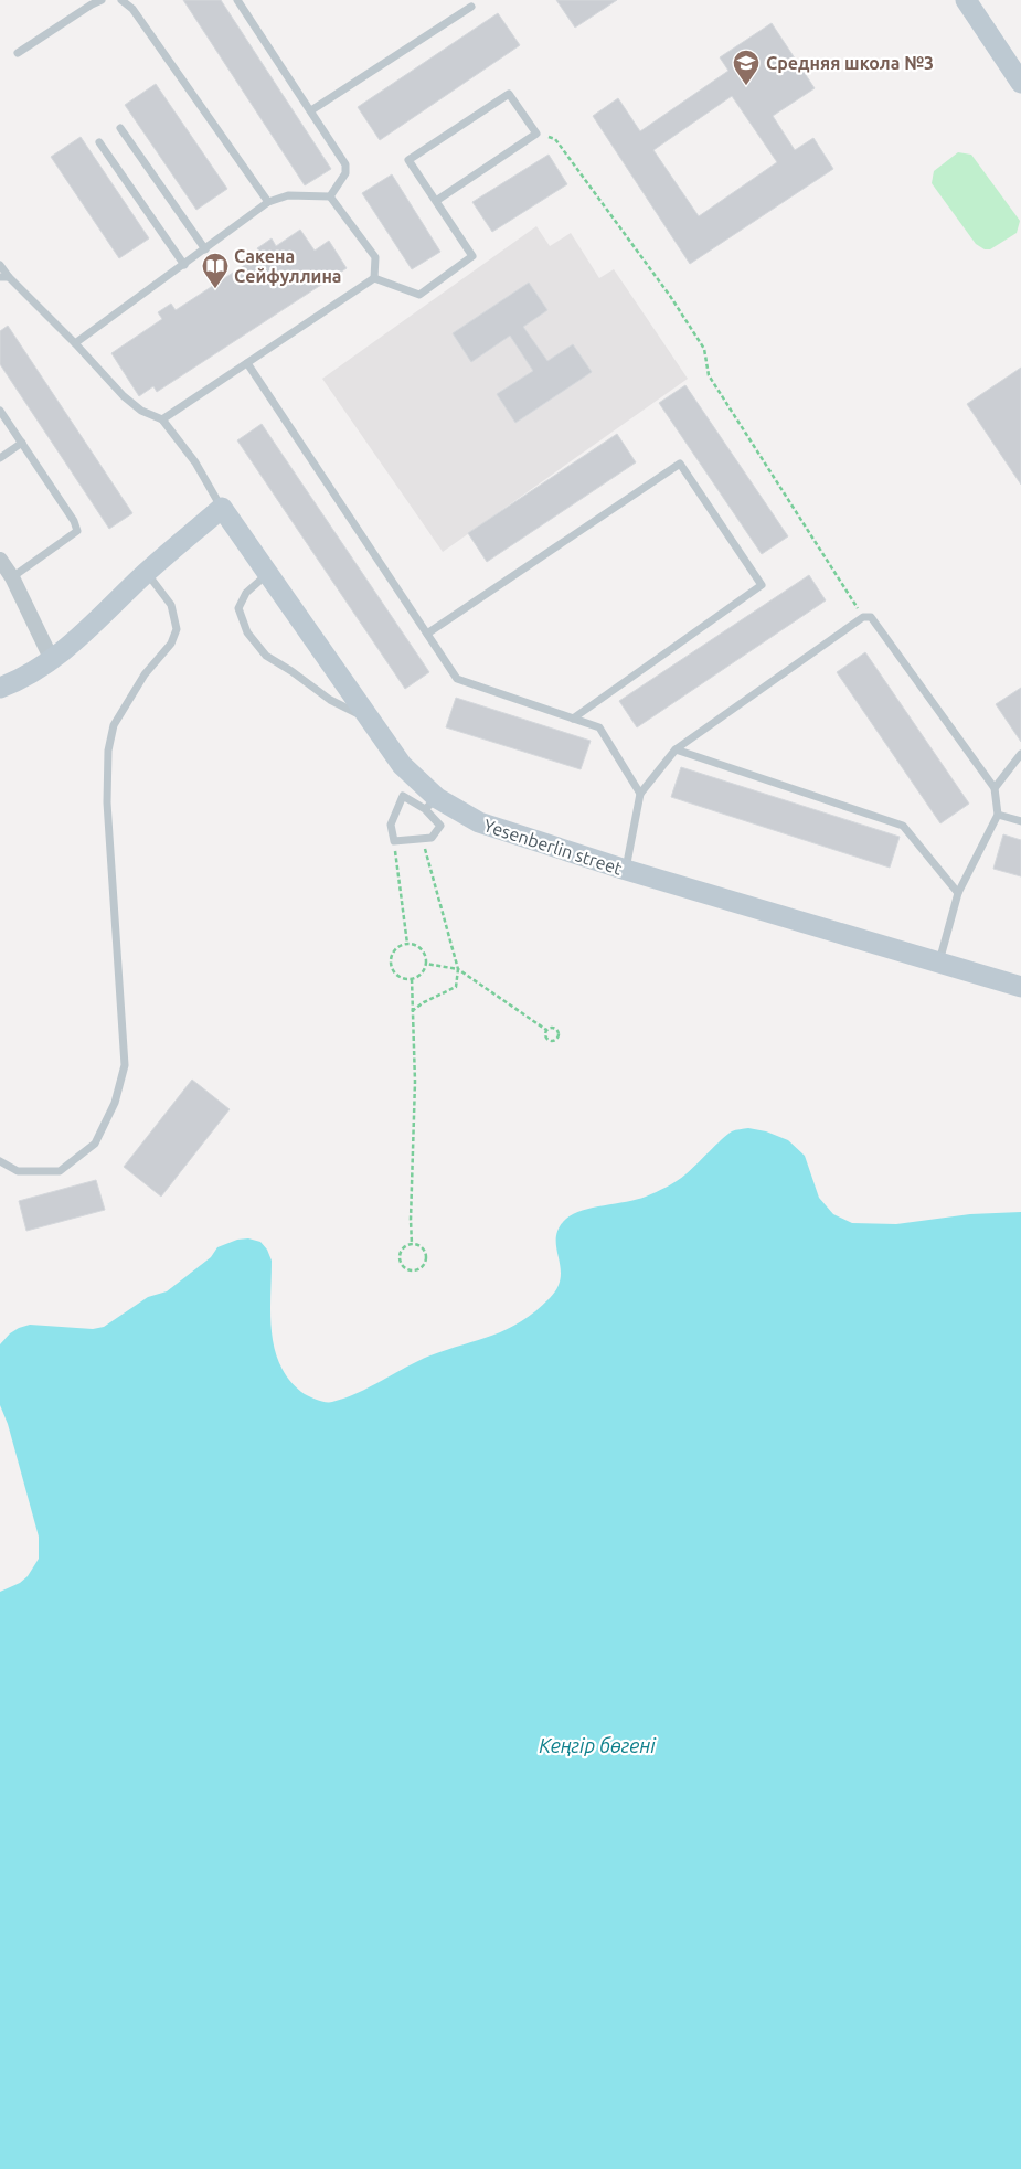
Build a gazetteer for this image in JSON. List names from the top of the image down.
{
  "streets": {
    "street": ["Yesenberlin street"]
  },
  "water": ["Кеңгір бөгені"],
  "places": {
    "school or university": ["Средняя школа №3"],
    "library": ["Сакена Сейфуллина"]
  }
}
